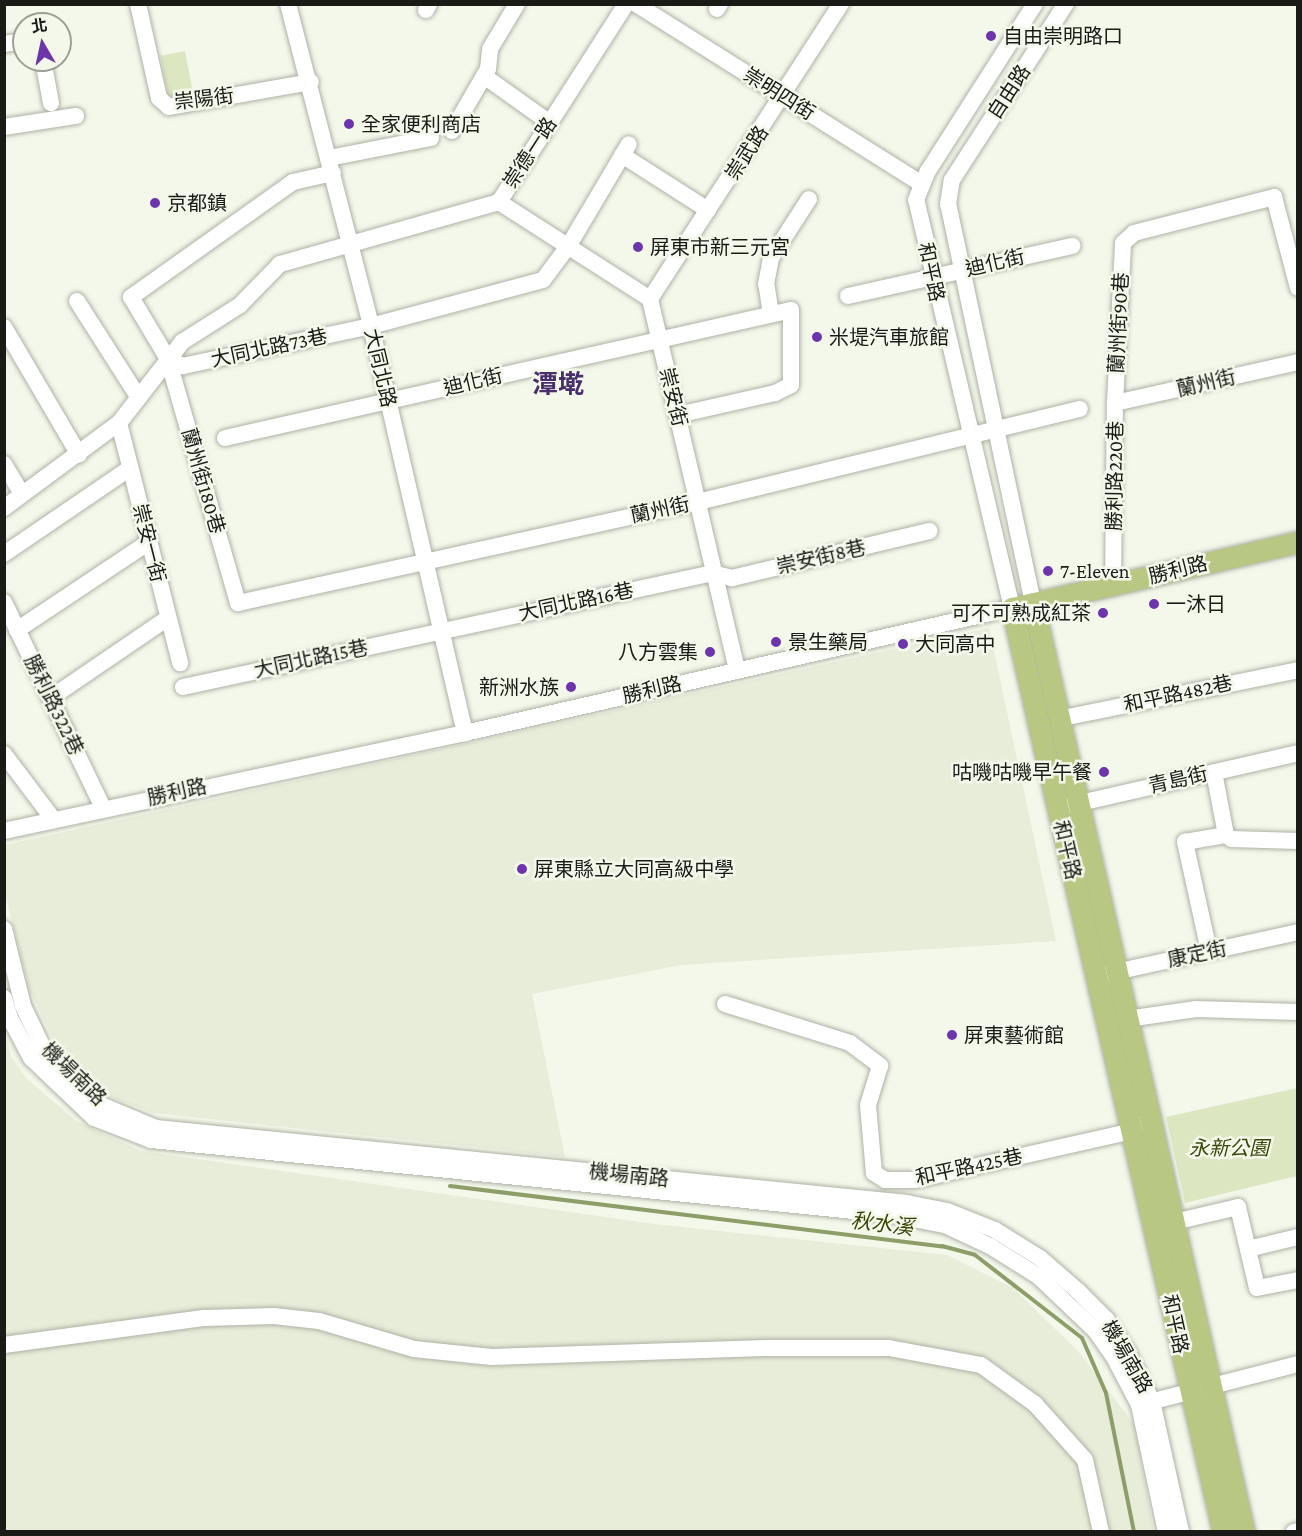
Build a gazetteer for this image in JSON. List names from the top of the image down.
{
  "streets": {
    "main road": ["和平路", "勝利路"],
    "street": [
      "自由路",
      "崇明四街",
      "崇陽街",
      "崇德一路",
      "崇武路",
      "迪化街",
      "蘭州街90巷",
      "大同北路73巷",
      "大同北路",
      "蘭州街",
      "崇安街",
      "勝利路220巷",
      "蘭州街180巷",
      "崇安一街",
      "崇安街8巷",
      "大同北路16巷",
      "大同北路15巷",
      "和平路482巷",
      "勝利路322巷",
      "青島街",
      "康定街",
      "機場南路",
      "和平路425巷"
    ]
  },
  "crossings": [
    ["自由路", "崇明四街"],
    ["自由路", "和平路"],
    ["崇明四街", "崇武路"],
    ["崇明四街", "和平路"],
    ["崇陽街", "大同北路"],
    ["崇德一路", "大同北路73巷"],
    ["崇德一路", "大同北路"],
    ["崇德一路", "蘭州街180巷"],
    ["崇德一路", "崇安一街"],
    ["崇武路", "大同北路73巷"],
    ["崇武路", "崇安街"],
    ["迪化街", "和平路"],
    ["迪化街", "大同北路"],
    ["迪化街", "崇安街"],
    ["和平路", "蘭州街"],
    ["和平路", "勝利路"],
    ["和平路", "和平路482巷"],
    ["和平路", "青島街"],
    ["和平路", "康定街"],
    ["和平路", "和平路425巷"],
    ["蘭州街90巷", "蘭州街"],
    ["蘭州街90巷", "勝利路220巷"],
    ["大同北路73巷", "大同北路"],
    ["大同北路73巷", "蘭州街180巷"],
    ["大同北路", "蘭州街"],
    ["大同北路", "蘭州街180巷"],
    ["大同北路", "勝利路"],
    ["大同北路", "大同北路16巷"],
    ["大同北路", "大同北路15巷"],
    ["蘭州街", "崇安街"],
    ["蘭州街", "勝利路220巷"],
    ["蘭州街", "蘭州街180巷"],
    ["崇安街", "崇安街8巷"],
    ["崇安街", "勝利路"],
    ["崇安街", "大同北路16巷"],
    ["勝利路220巷", "勝利路"],
    ["崇安街8巷", "大同北路16巷"],
    ["勝利路", "勝利路322巷"],
    ["大同北路16巷", "大同北路15巷"]
  ],
  "districts": ["潭墘"],
  "water": ["秋水溪"],
  "parks": ["永新公園"],
  "places": [
    "自由崇明路口",
    "全家便利商店",
    "京都鎮",
    "屏東市新三元宮",
    "米堤汽車旅館",
    "7-Eleven",
    "一沐日",
    "可不可熟成紅茶",
    "景生藥局",
    "大同高中",
    "八方雲集",
    "新洲水族",
    "咕嘰咕嘰早午餐",
    "屏東縣立大同高級中學",
    "屏東藝術館"
  ],
  "north": "top"
}
